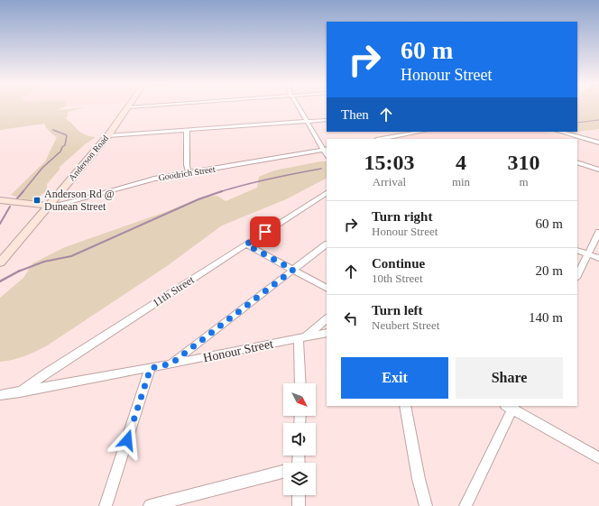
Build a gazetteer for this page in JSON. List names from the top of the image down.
{
  "streets": {
    "main road": ["Anderson Road"],
    "street": ["Goodrich Street", "11th Street", "Honour Street"]
  },
  "crossings": [
    ["Anderson Road", "Goodrich Street"],
    ["11th Street", "Honour Street"]
  ],
  "places": {
    "transit": ["Anderson Rd @ Dunean Street"]
  },
  "north": "bottom right",
  "page": {
    "turn": ["60 m", "Honour Street"],
    "then": "Then",
    "eta": [
      "15:03",
      "Arrival",
      "4",
      "min",
      "310",
      "m"
    ],
    "list": [
      {
        "name": "Turn right",
        "note": "Honour Street",
        "value": "60 m"
      },
      {
        "name": "Continue",
        "note": "10th Street",
        "value": "20 m"
      },
      {
        "name": "Turn left",
        "note": "Neubert Street",
        "value": "140 m"
      }
    ],
    "buttons": ["Exit", "Share"]
  }
}
